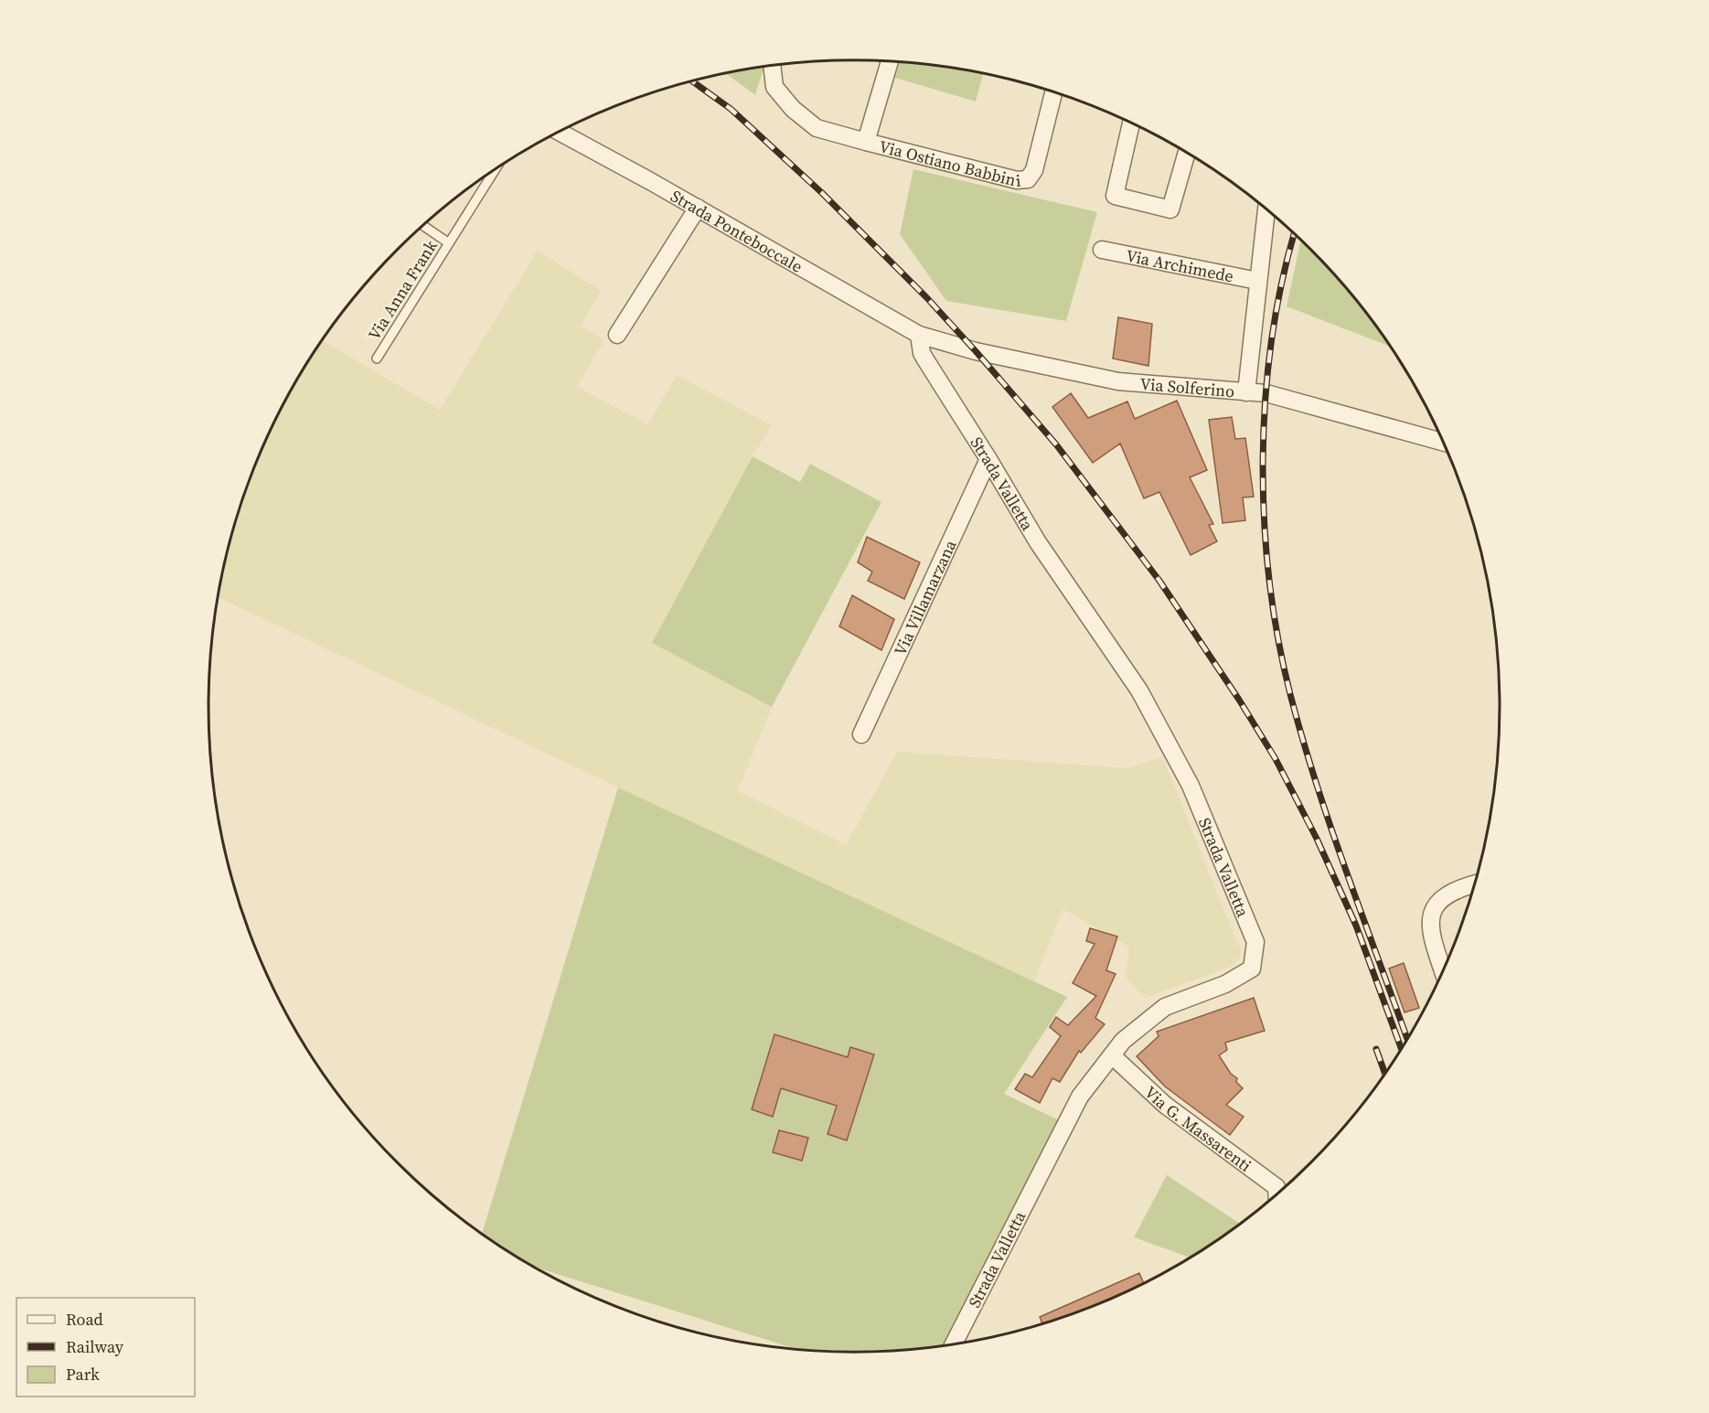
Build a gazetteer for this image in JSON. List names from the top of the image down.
{
  "streets": {
    "street": [
      "Via Ostiano Babbini",
      "Strada Ponteboccale",
      "Via Archimede",
      "Via Solferino",
      "Strada Valletta",
      "Via Villamarzana",
      "Via G. Massarenti"
    ],
    "lane": ["Via Anna Frank"]
  },
  "crossings": [
    ["Strada Ponteboccale", "Via Solferino"],
    ["Strada Ponteboccale", "Strada Valletta"],
    ["Via Solferino", "Strada Valletta"],
    ["Strada Valletta", "Via Villamarzana"],
    ["Strada Valletta", "Via G. Massarenti"]
  ],
  "legend": ["Road", "Railway", "Park"]
}
